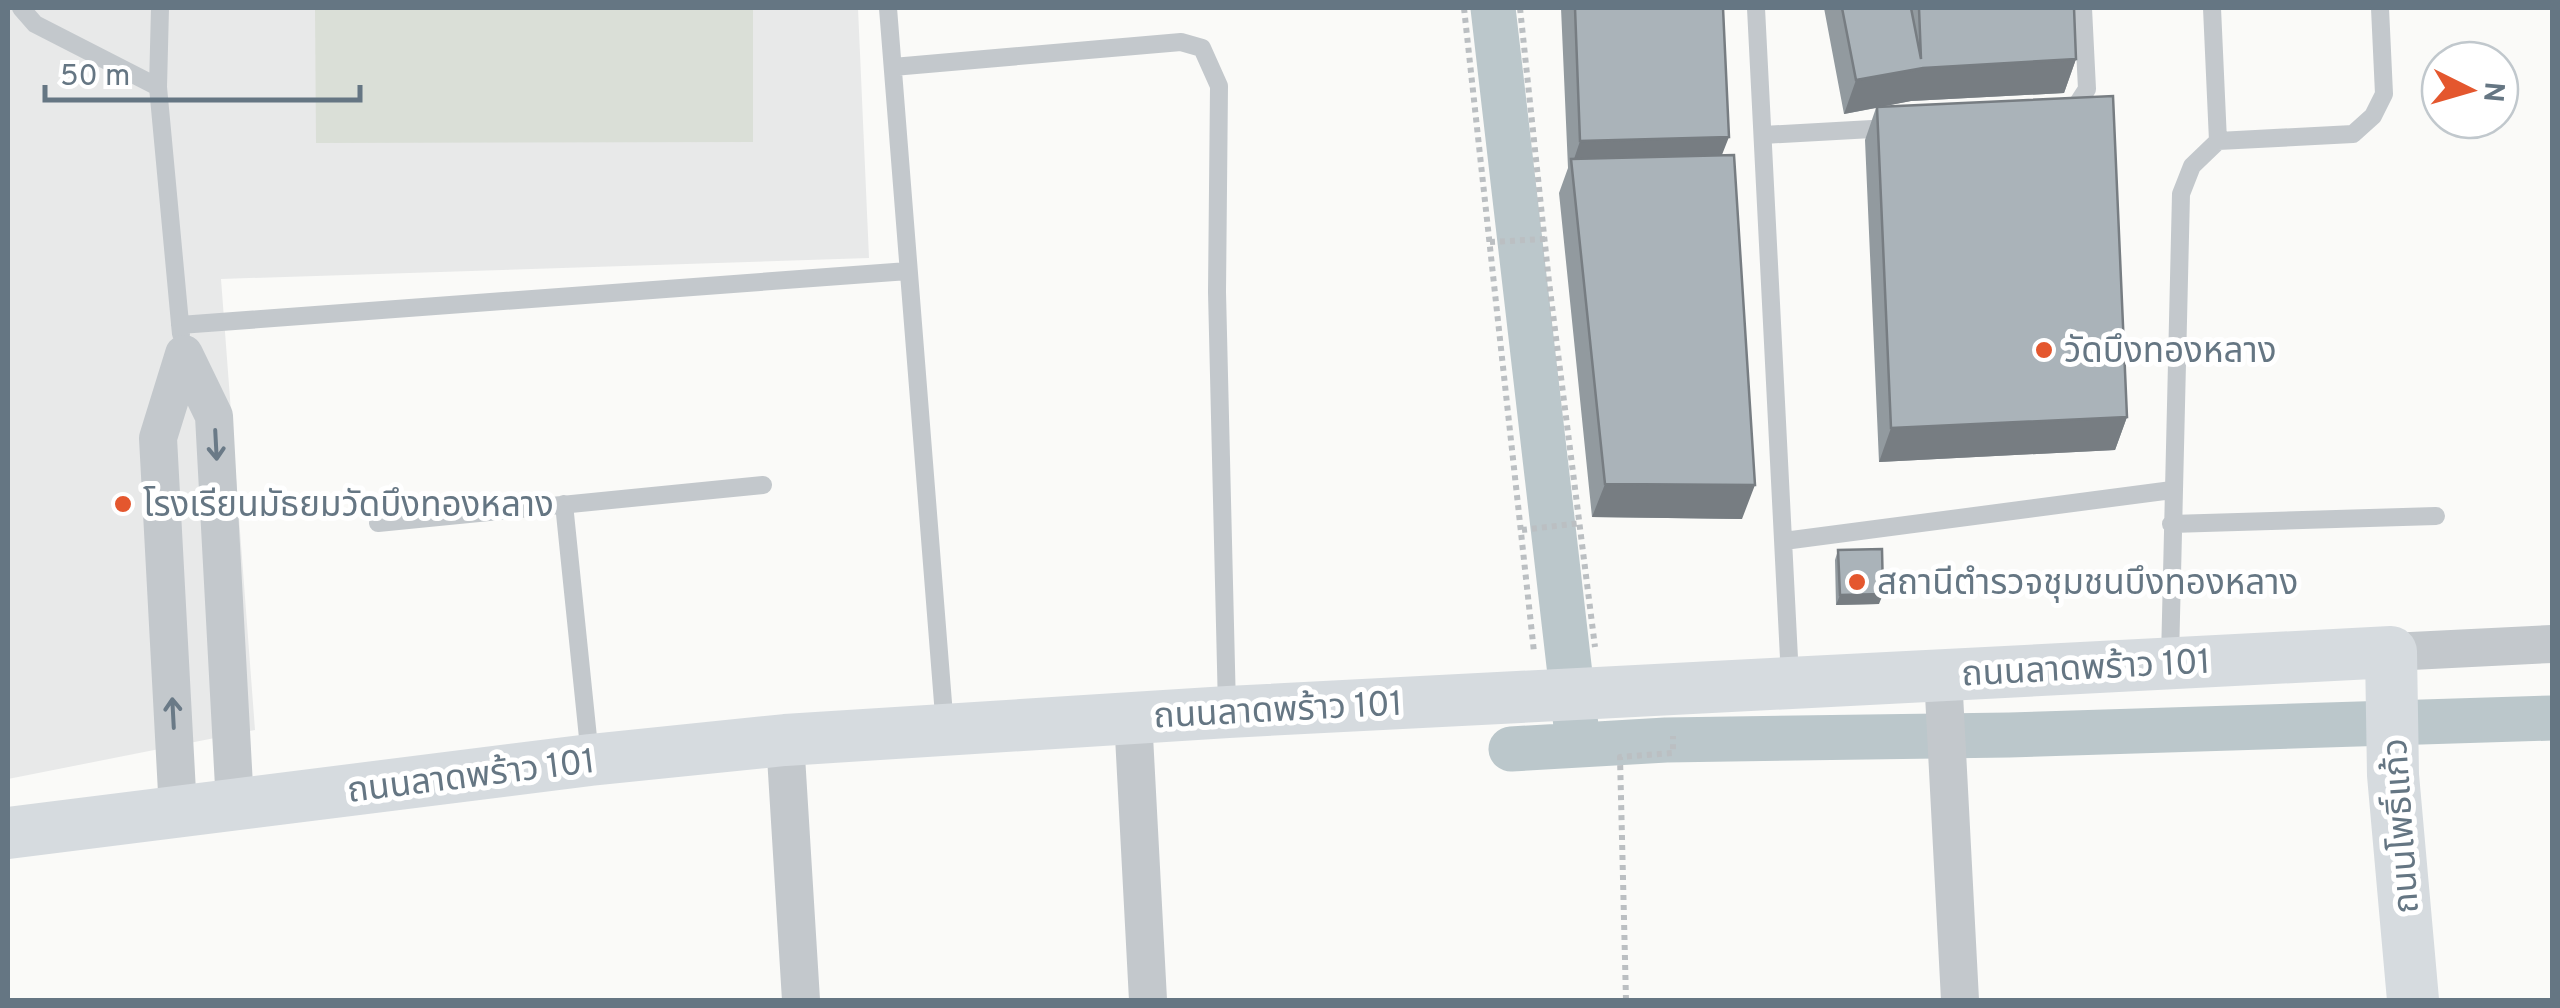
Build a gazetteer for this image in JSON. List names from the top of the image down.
{
  "streets": {
    "street": ["ถนนลาดพร้าว 101", "ถนนโพธิ์แก้ว"]
  },
  "crossings": [
    ["ถนนลาดพร้าว 101", "ถนนโพธิ์แก้ว"]
  ],
  "places": ["วัดบึงทองหลาง", "โรงเรียนมัธยมวัดบึงทองหลาง", "สถานีตำรวจชุมชนบึงทองหลาง"],
  "scale_bar": "50 m",
  "north": "right"
}
